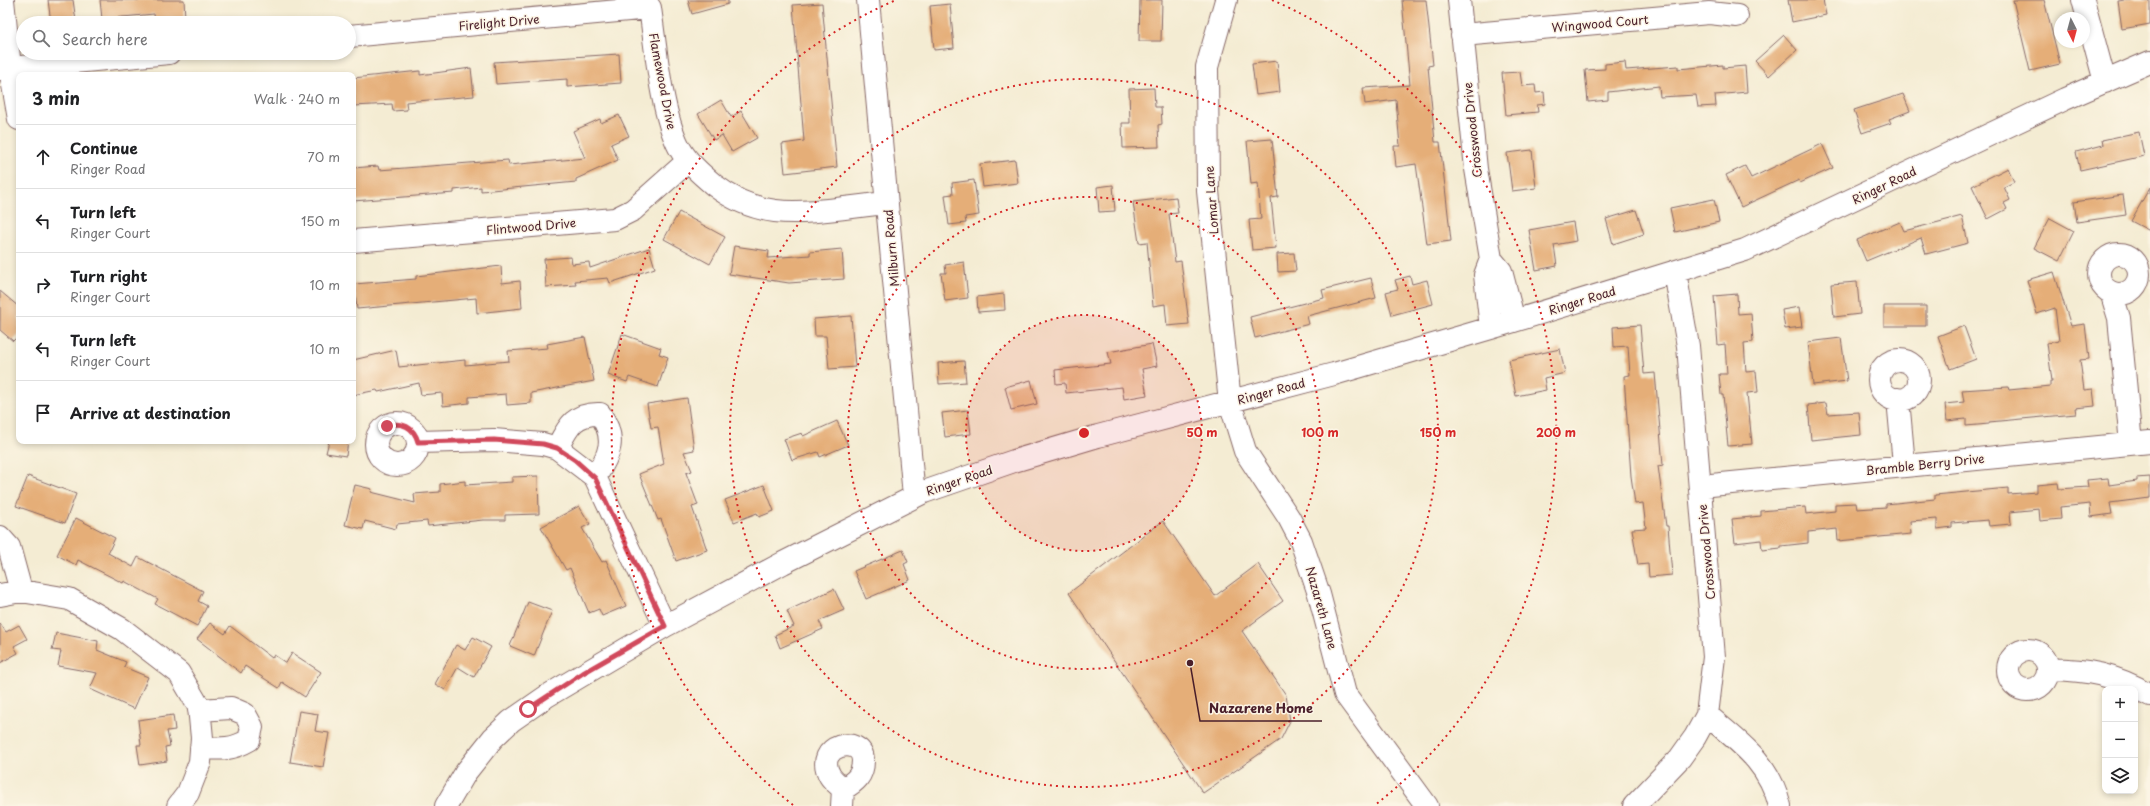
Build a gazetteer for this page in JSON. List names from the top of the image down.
{
  "streets": {
    "street": [
      "Firelight Drive",
      "Wingwood Court",
      "Flamewood Drive",
      "Crosswood Drive",
      "Ringer Road",
      "Lomar Lane",
      "Flintwood Drive",
      "Milburn Road",
      "Bramble Berry Drive",
      "Nazareth Lane"
    ]
  },
  "crossings": [
    ["Firelight Drive", "Flamewood Drive"],
    ["Wingwood Court", "Crosswood Drive"],
    ["Flamewood Drive", "Flintwood Drive"],
    ["Flamewood Drive", "Milburn Road"],
    ["Crosswood Drive", "Ringer Road"],
    ["Crosswood Drive", "Bramble Berry Drive"],
    ["Ringer Road", "Lomar Lane"],
    ["Ringer Road", "Milburn Road"],
    ["Ringer Road", "Nazareth Lane"],
    ["Lomar Lane", "Nazareth Lane"]
  ],
  "places": ["Nazarene Home"],
  "north": "bottom",
  "page": {
    "search": "Search here",
    "heading": ["3 min", "Walk · 240 m"],
    "list": [
      ["Continue", "Ringer Road", "70 m"],
      ["Turn left", "Ringer Court", "150 m"],
      ["Turn right", "Ringer Court", "10 m"],
      ["Turn left", "Ringer Court", "10 m"],
      "Arrive at destination"
    ],
    "map_buttons": ["+", "−"]
  },
  "rings": [
    "50 m",
    "100 m",
    "150 m",
    "200 m"
  ]
}
